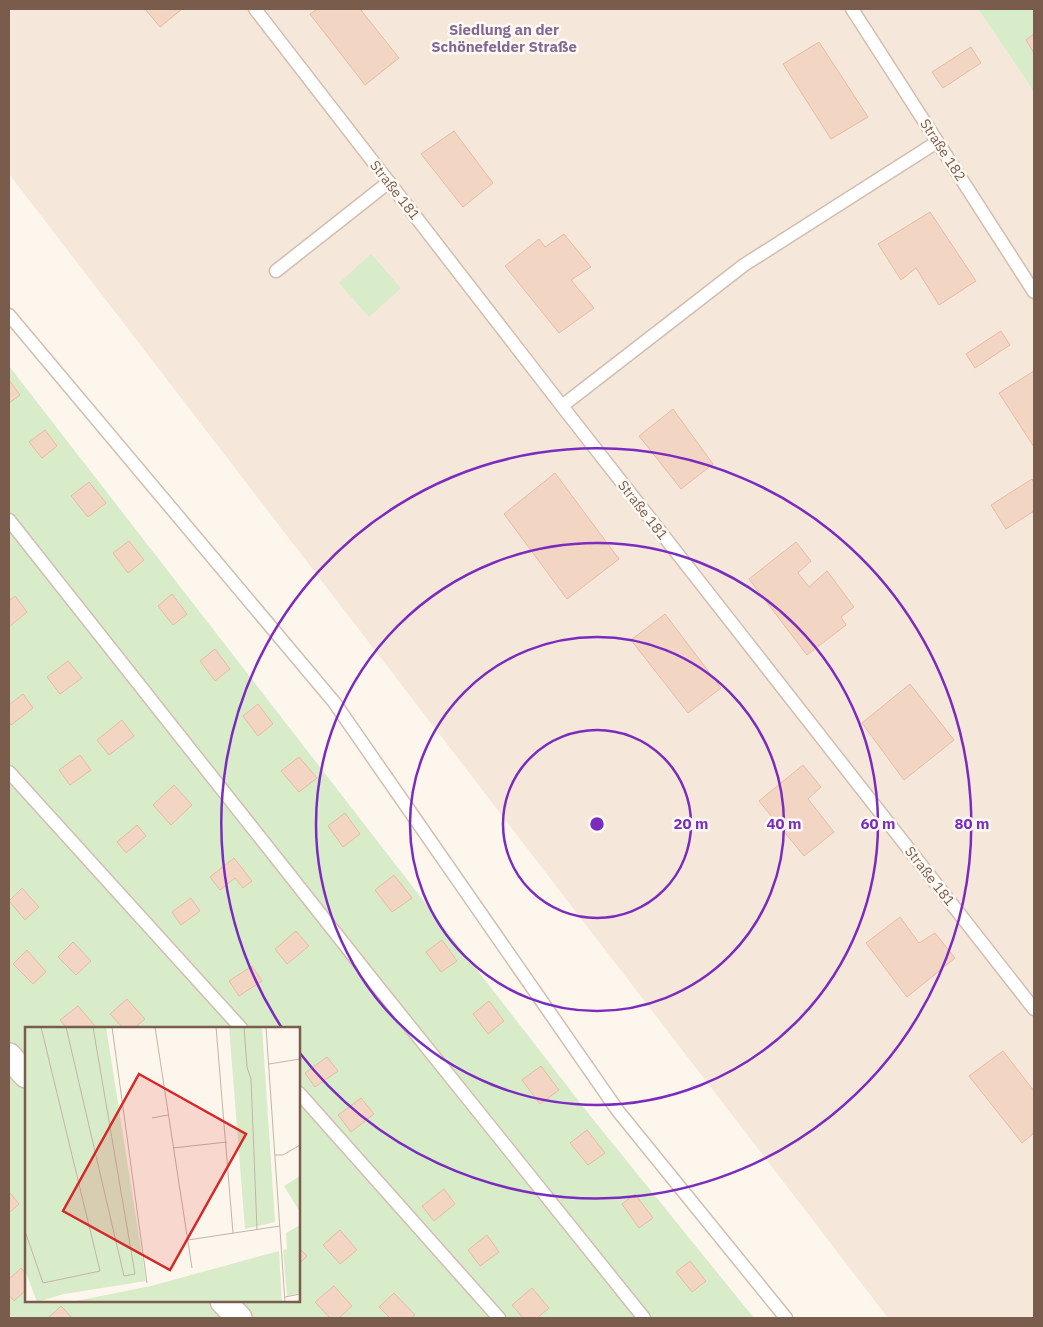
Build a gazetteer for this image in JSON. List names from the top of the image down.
{
  "streets": {
    "lane": ["Straße 182", "Straße 181"]
  },
  "districts": ["Siedlung an der Schönefelder Straße"],
  "rings": [
    "20 m",
    "40 m",
    "60 m",
    "80 m"
  ]
}
